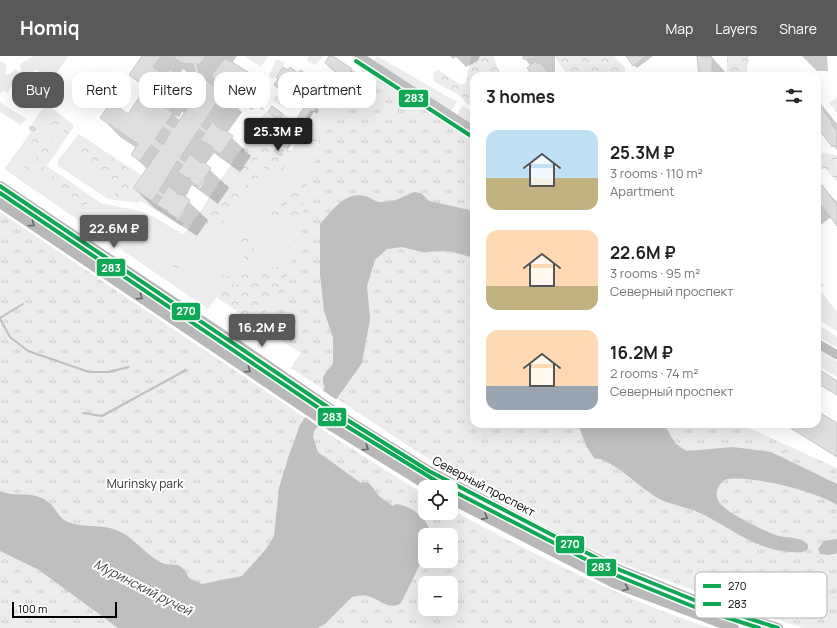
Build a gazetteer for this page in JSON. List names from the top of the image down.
{
  "streets": {
    "main road": ["Северный проспект"]
  },
  "water": ["Муринский ручей"],
  "parks": ["Murinsky park"],
  "lines": ["transit line 283", "transit line 270"],
  "legend": ["270", "283"],
  "scale_bar": "100 m",
  "page": {
    "header": "Homiq",
    "nav": ["Map", "Layers", "Share"],
    "chip": [
      "Buy",
      "Rent",
      "Filters",
      "New",
      "Apartment"
    ],
    "heading": "3 homes",
    "price": ["25.3M ₽", "22.6M ₽", "16.2M ₽"],
    "list": [
      {
        "name": "25.3M ₽",
        "note": "3 rooms · 110 m² · Apartment"
      },
      {
        "name": "22.6M ₽",
        "note": "3 rooms · 95 m² · Северный проспект"
      },
      {
        "name": "16.2M ₽",
        "note": "2 rooms · 74 m² · Северный проспект"
      }
    ],
    "map_buttons": ["+", "−"],
    "scale": "100 m"
  }
}
